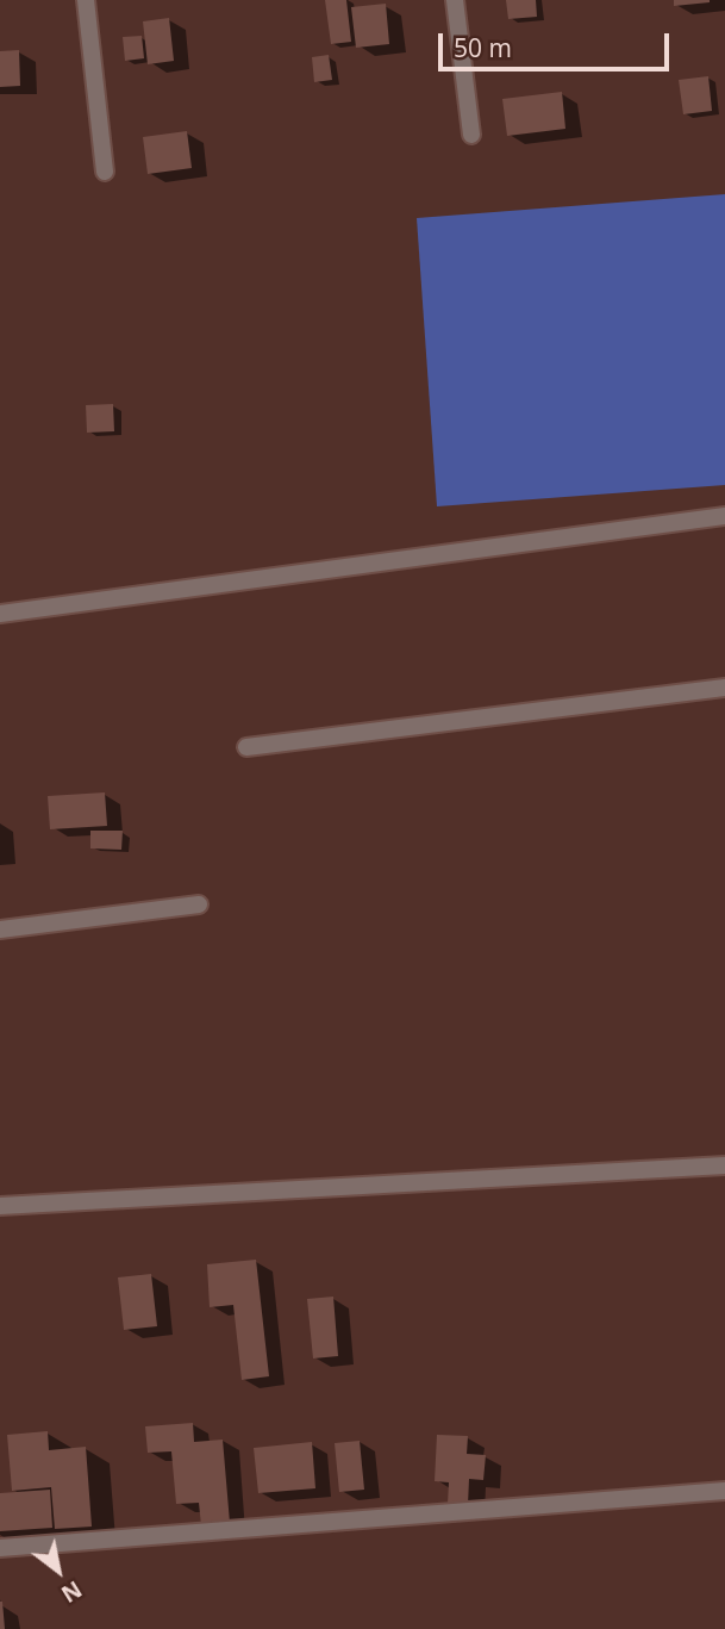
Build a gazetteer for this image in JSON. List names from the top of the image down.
{
  "scale_bar": "50 m",
  "north": "bottom right"
}
